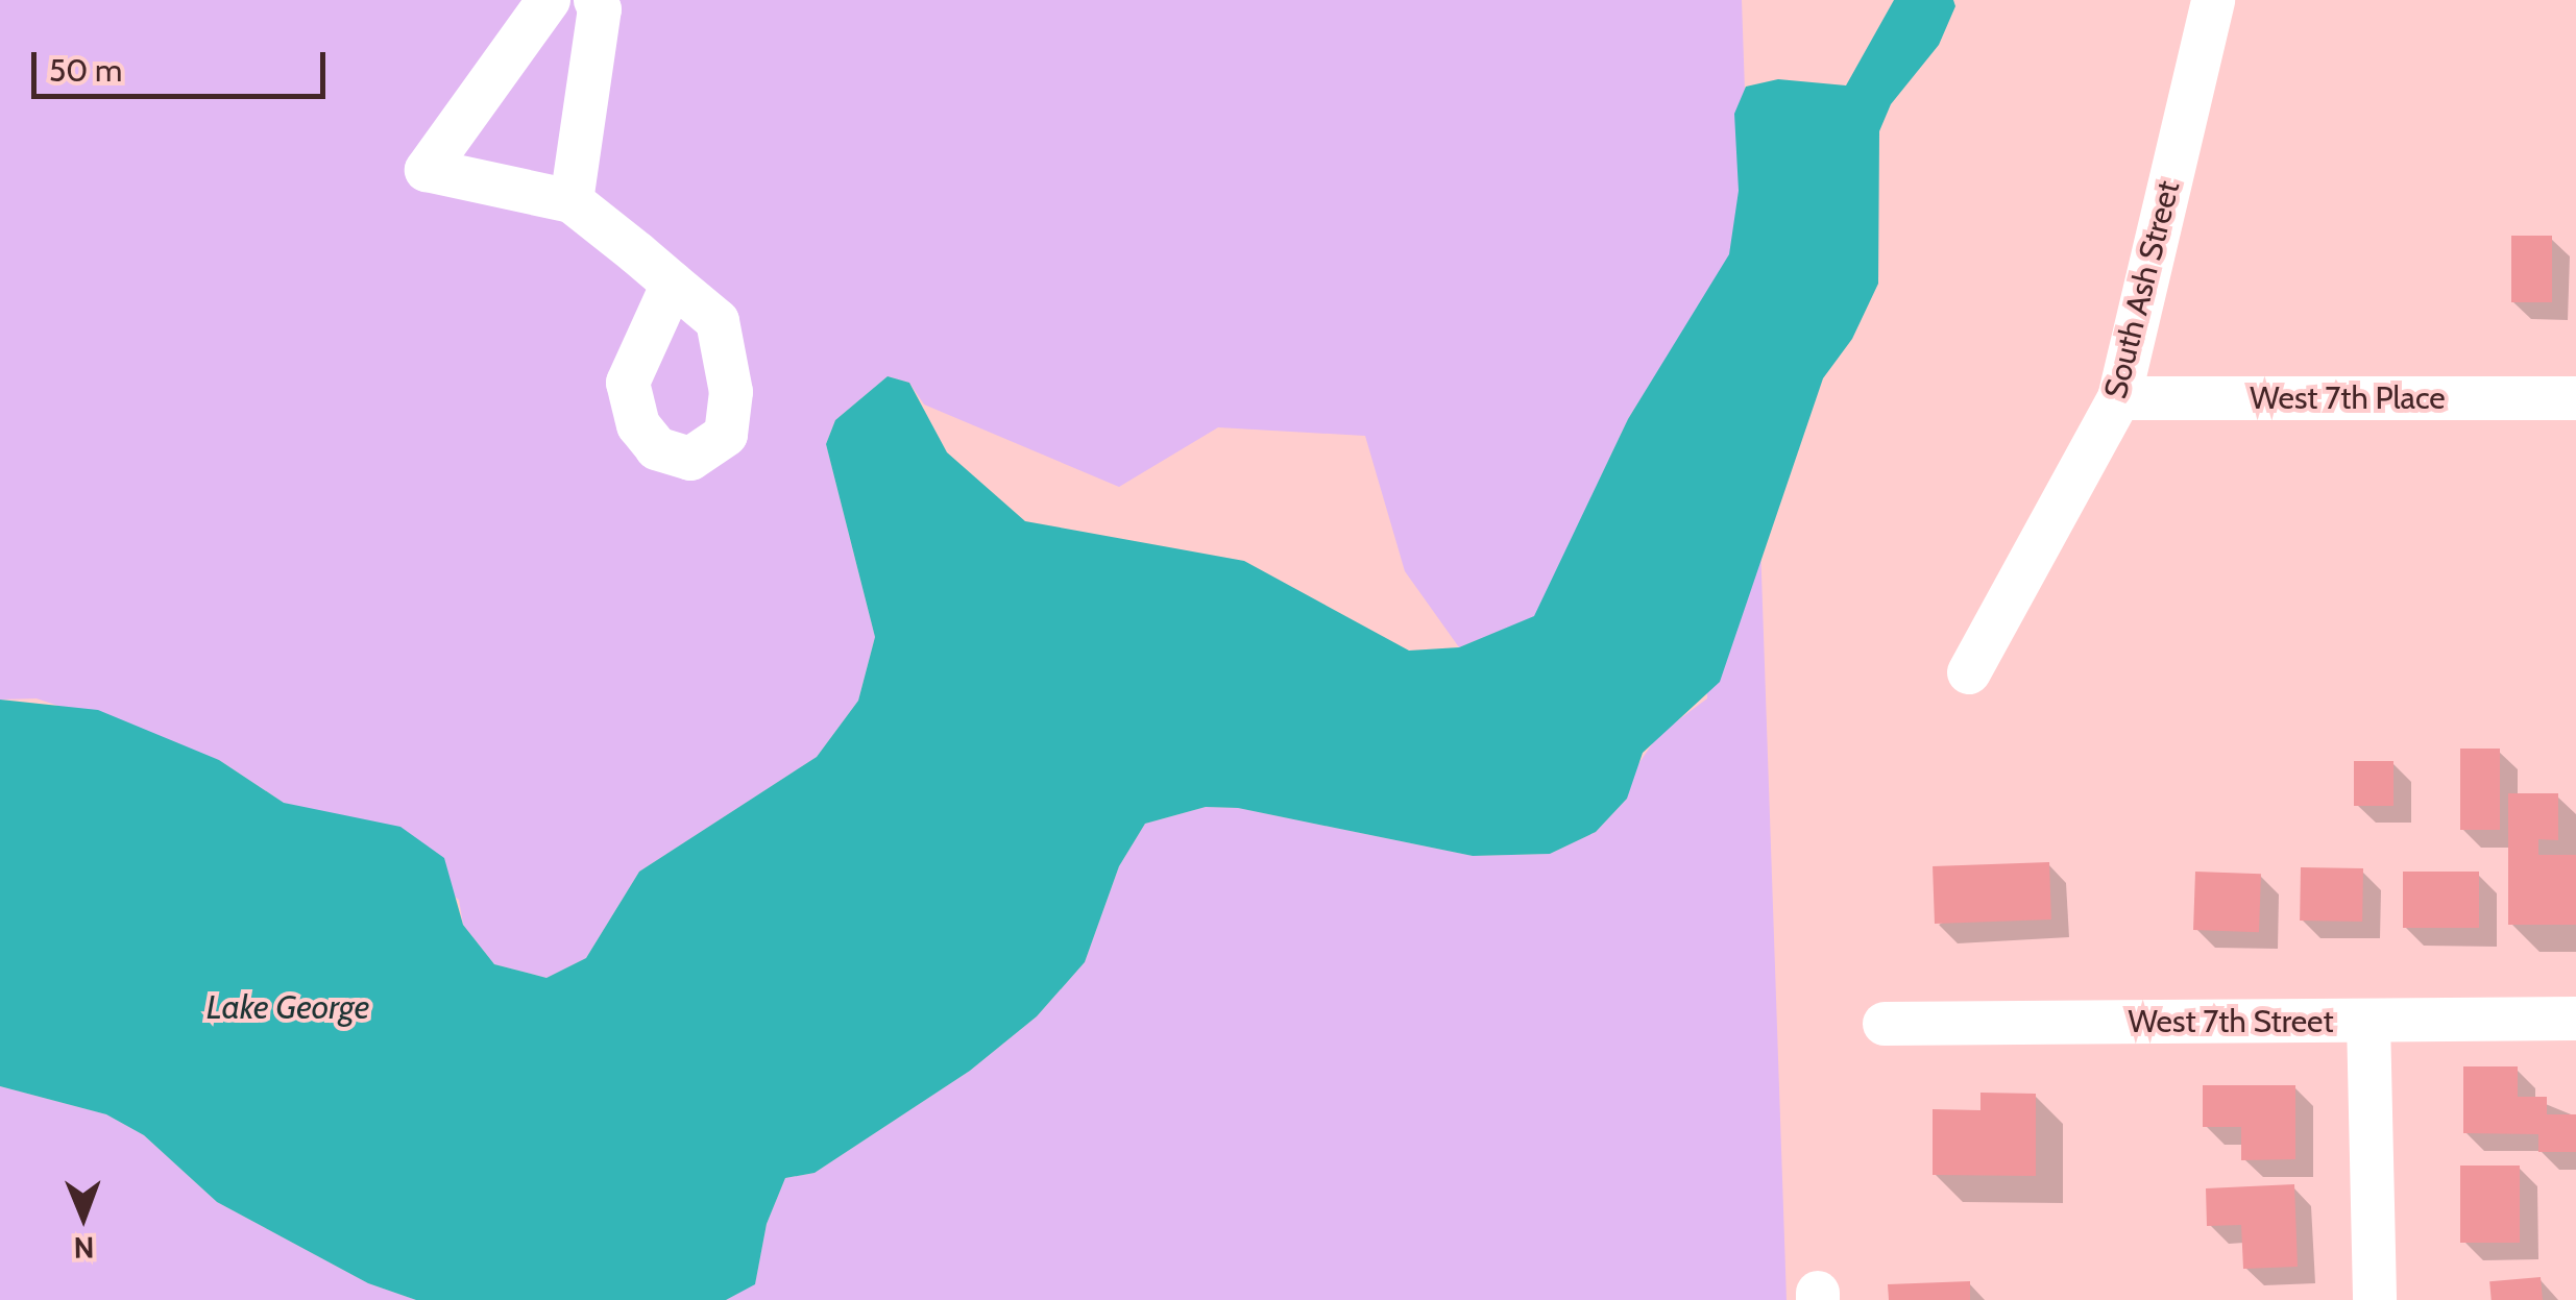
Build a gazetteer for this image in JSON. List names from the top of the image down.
{
  "streets": {
    "street": ["South Ash Street", "West 7th Place", "West 7th Street"]
  },
  "crossings": [
    ["South Ash Street", "West 7th Place"]
  ],
  "water": ["Lake George"],
  "scale_bar": "50 m",
  "north": "bottom"
}
